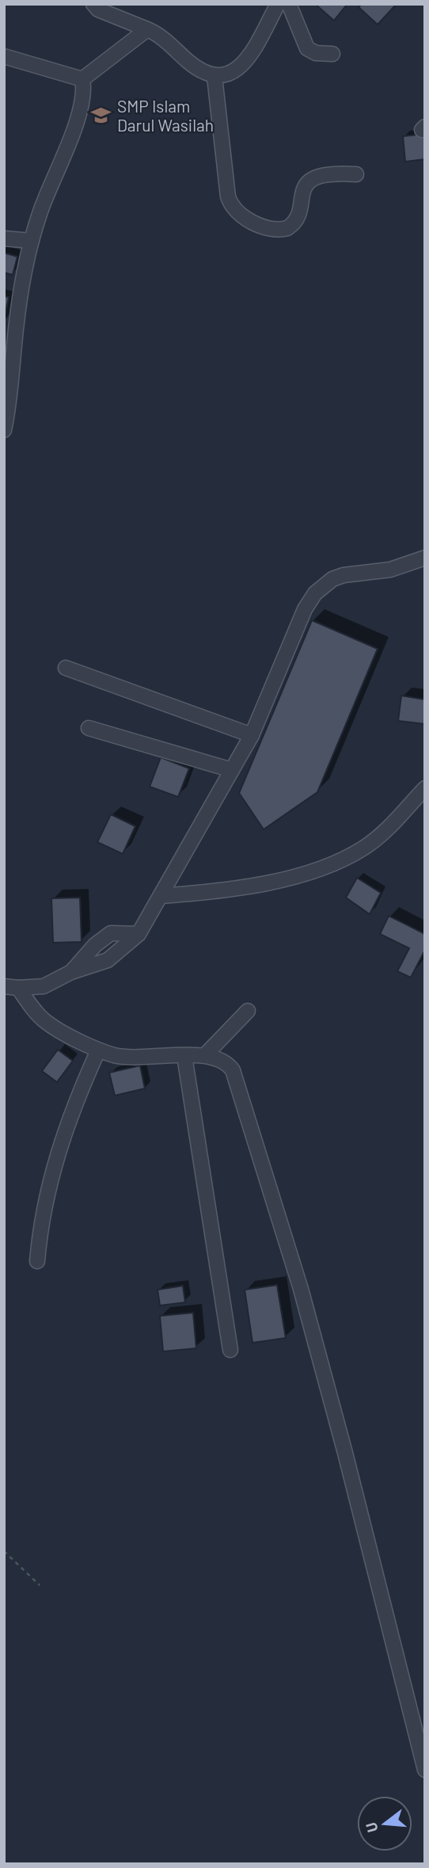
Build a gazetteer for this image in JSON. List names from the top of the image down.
{
  "places": {
    "school or university": ["SMP Islam Darul Wasilah"]
  },
  "north": "left"
}
